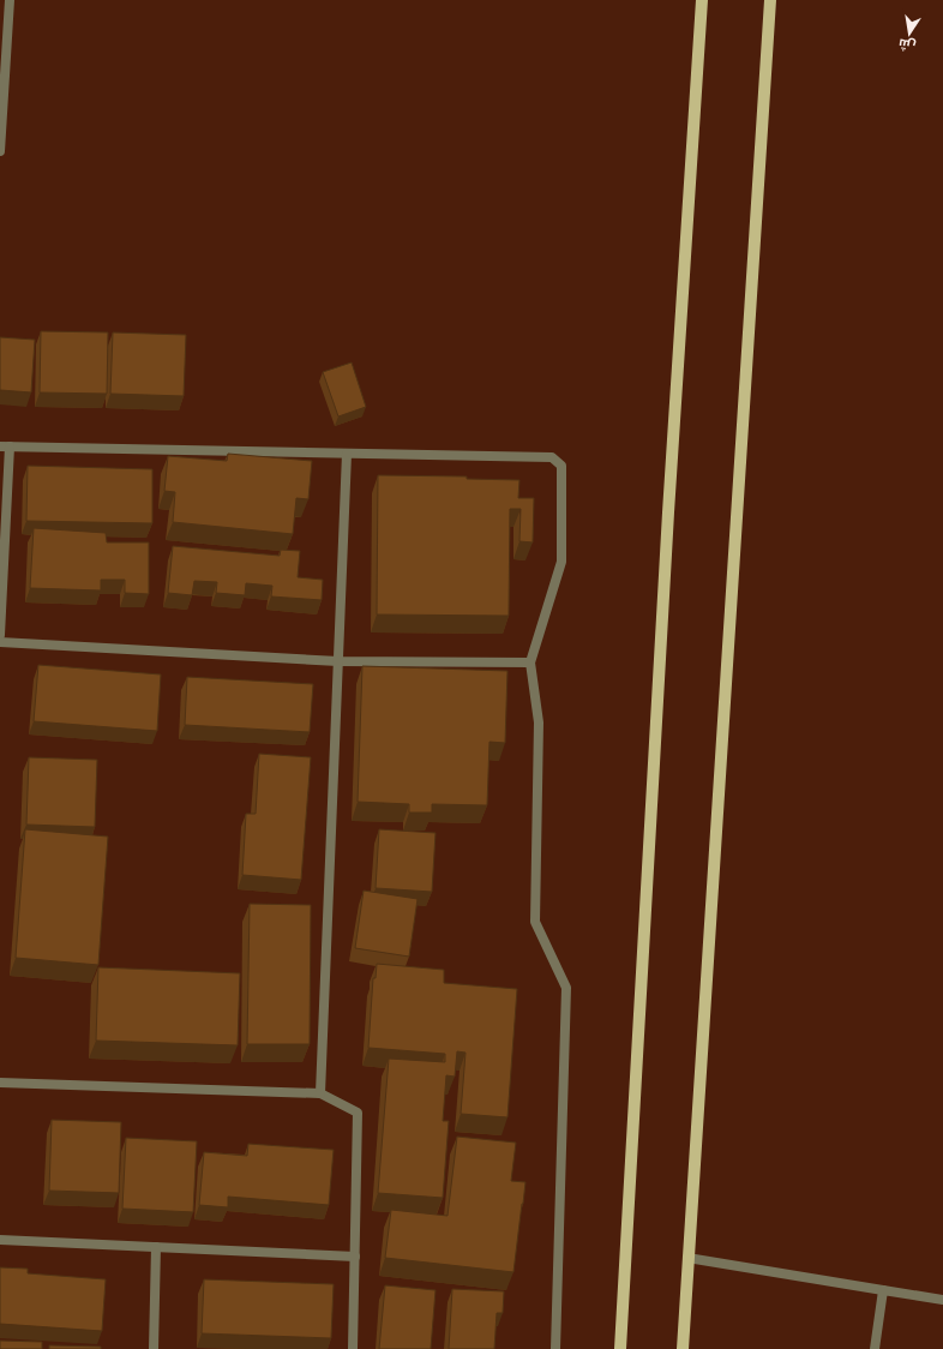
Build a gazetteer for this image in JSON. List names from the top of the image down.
{
  "north": "bottom"
}
